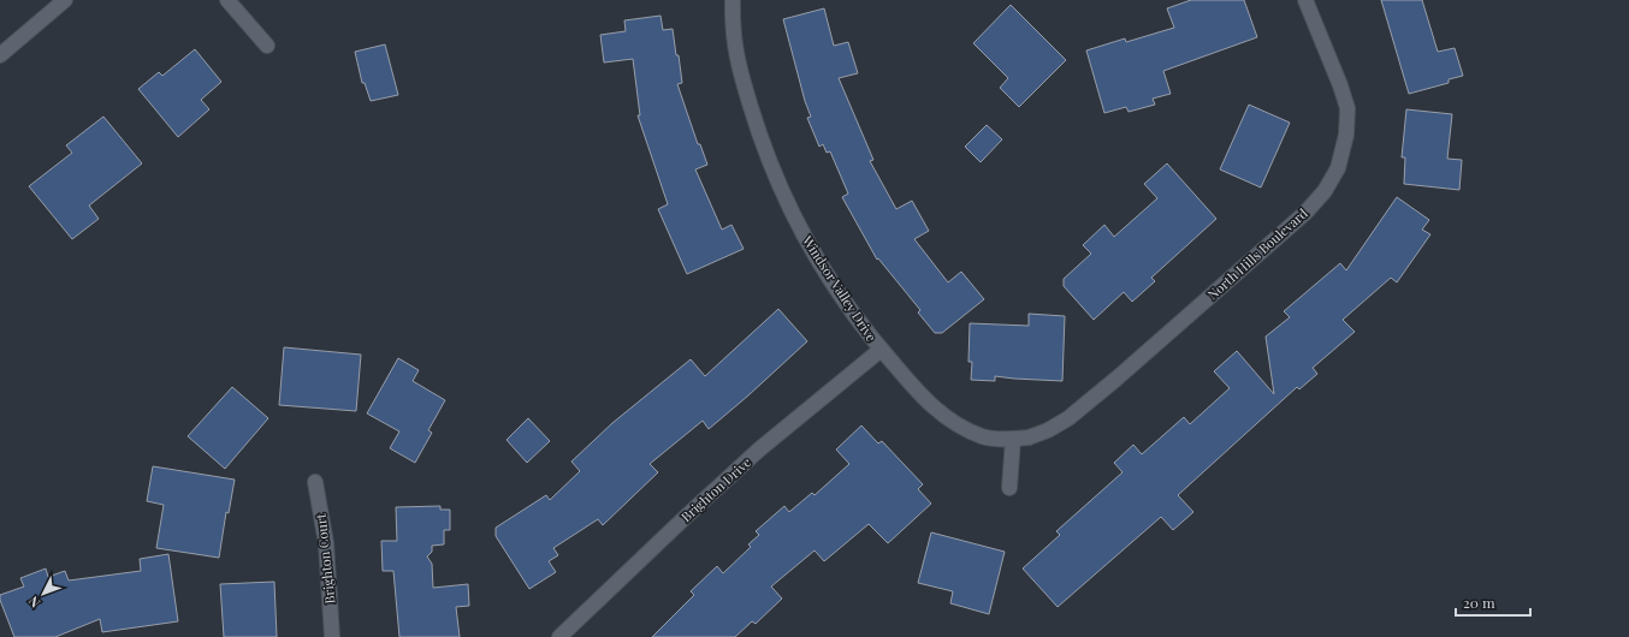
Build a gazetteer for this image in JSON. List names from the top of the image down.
{
  "streets": {
    "street": [
      "North Hills Boulevard",
      "Windsor Valley Drive",
      "Brighton Drive",
      "Brighton Court"
    ]
  },
  "crossings": [
    ["North Hills Boulevard", "Windsor Valley Drive"],
    ["Windsor Valley Drive", "Brighton Drive"]
  ],
  "scale_bar": "20 m",
  "north": "bottom left"
}
